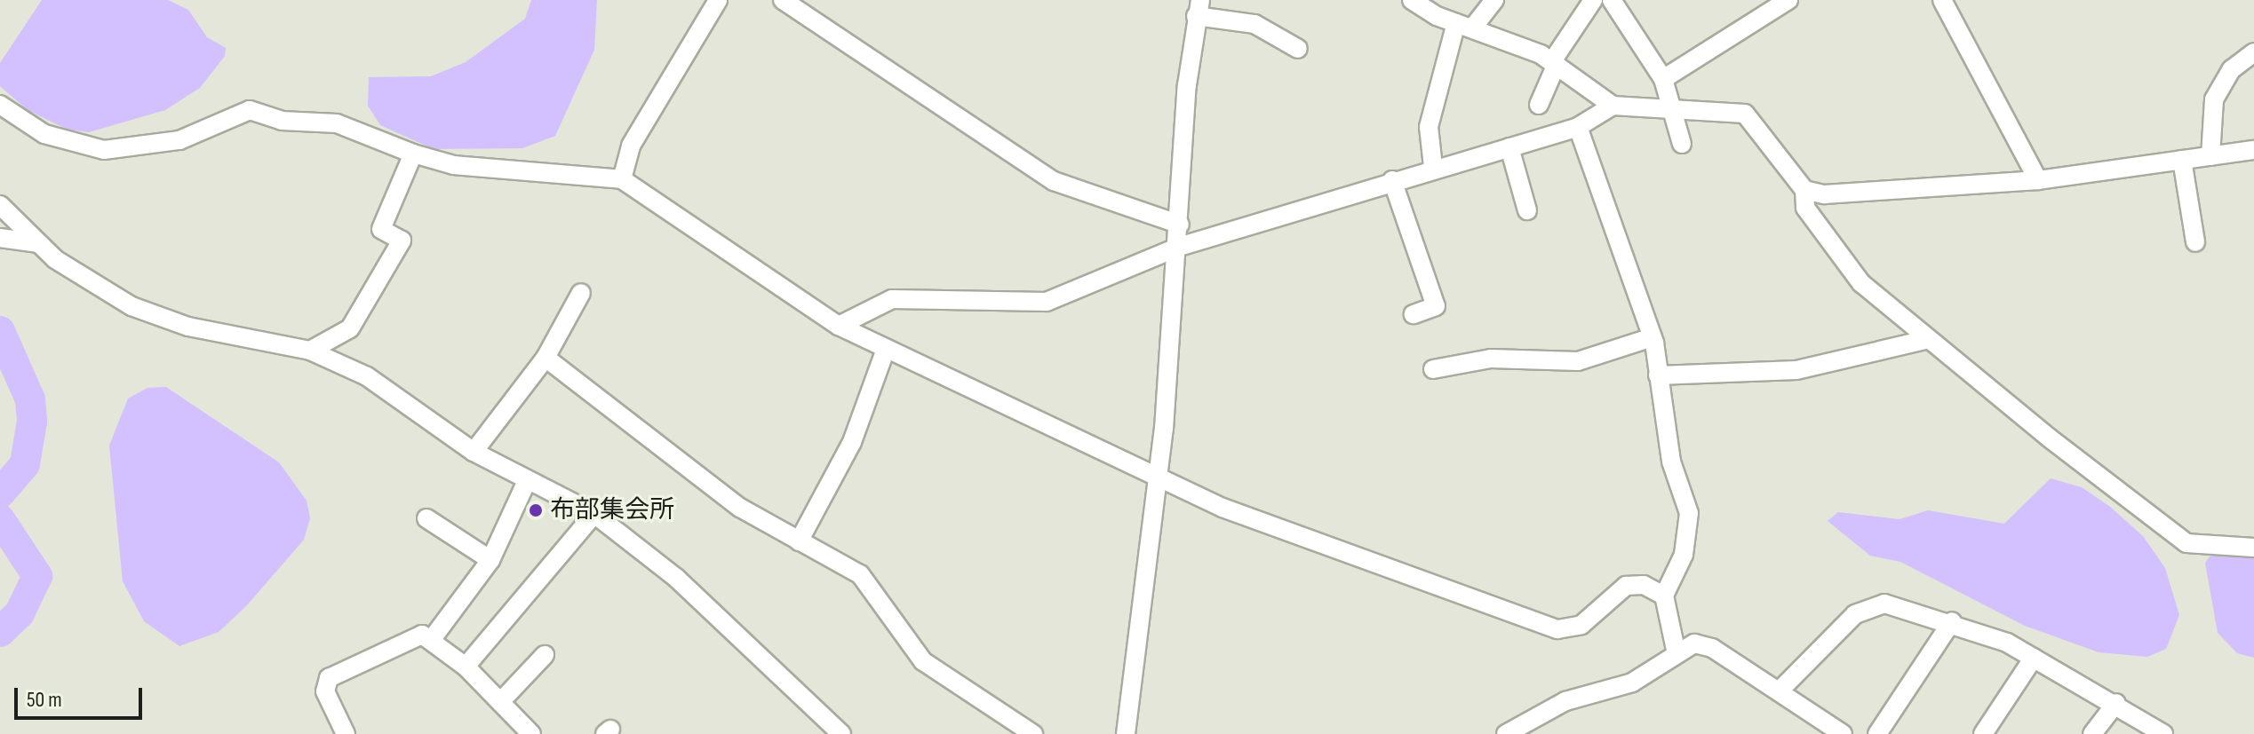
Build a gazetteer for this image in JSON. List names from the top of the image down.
{
  "places": ["布部集会所"],
  "scale_bar": "50 m"
}
